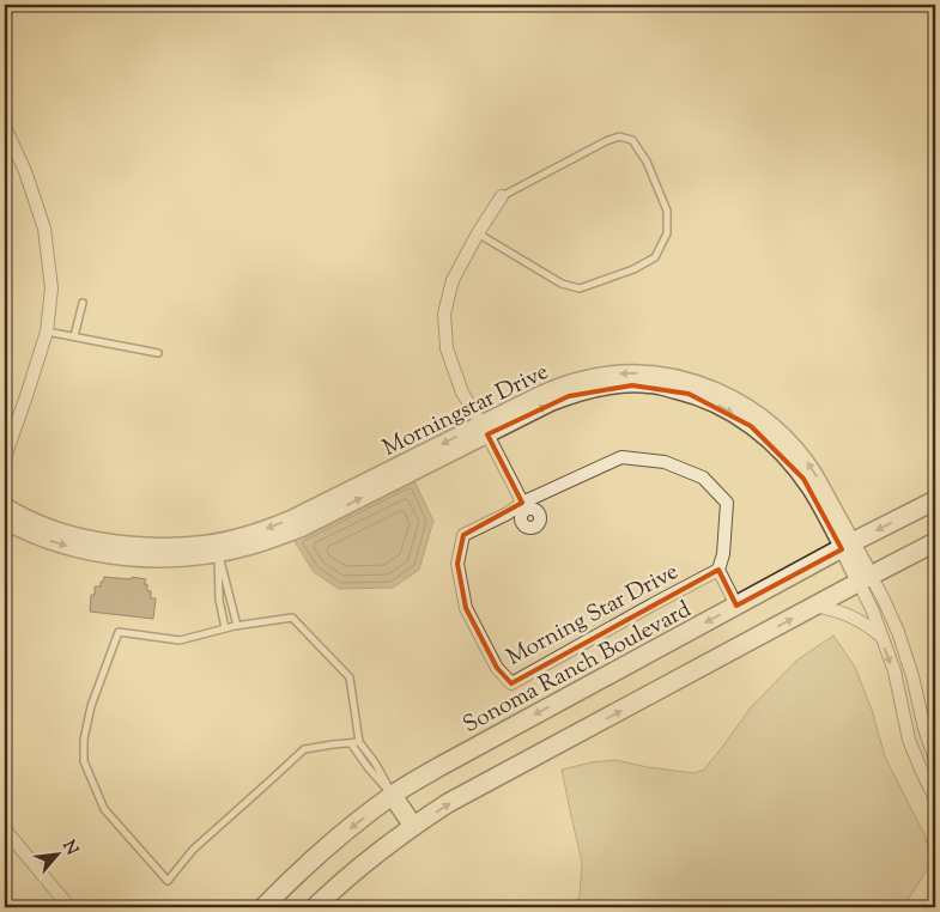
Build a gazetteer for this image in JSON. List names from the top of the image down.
{
  "streets": {
    "main road": ["Sonoma Ranch Boulevard"],
    "street": ["Morningstar Drive", "Morning Star Drive"]
  },
  "crossings": [
    ["Morningstar Drive", "Sonoma Ranch Boulevard"]
  ],
  "north": "top right"
}
